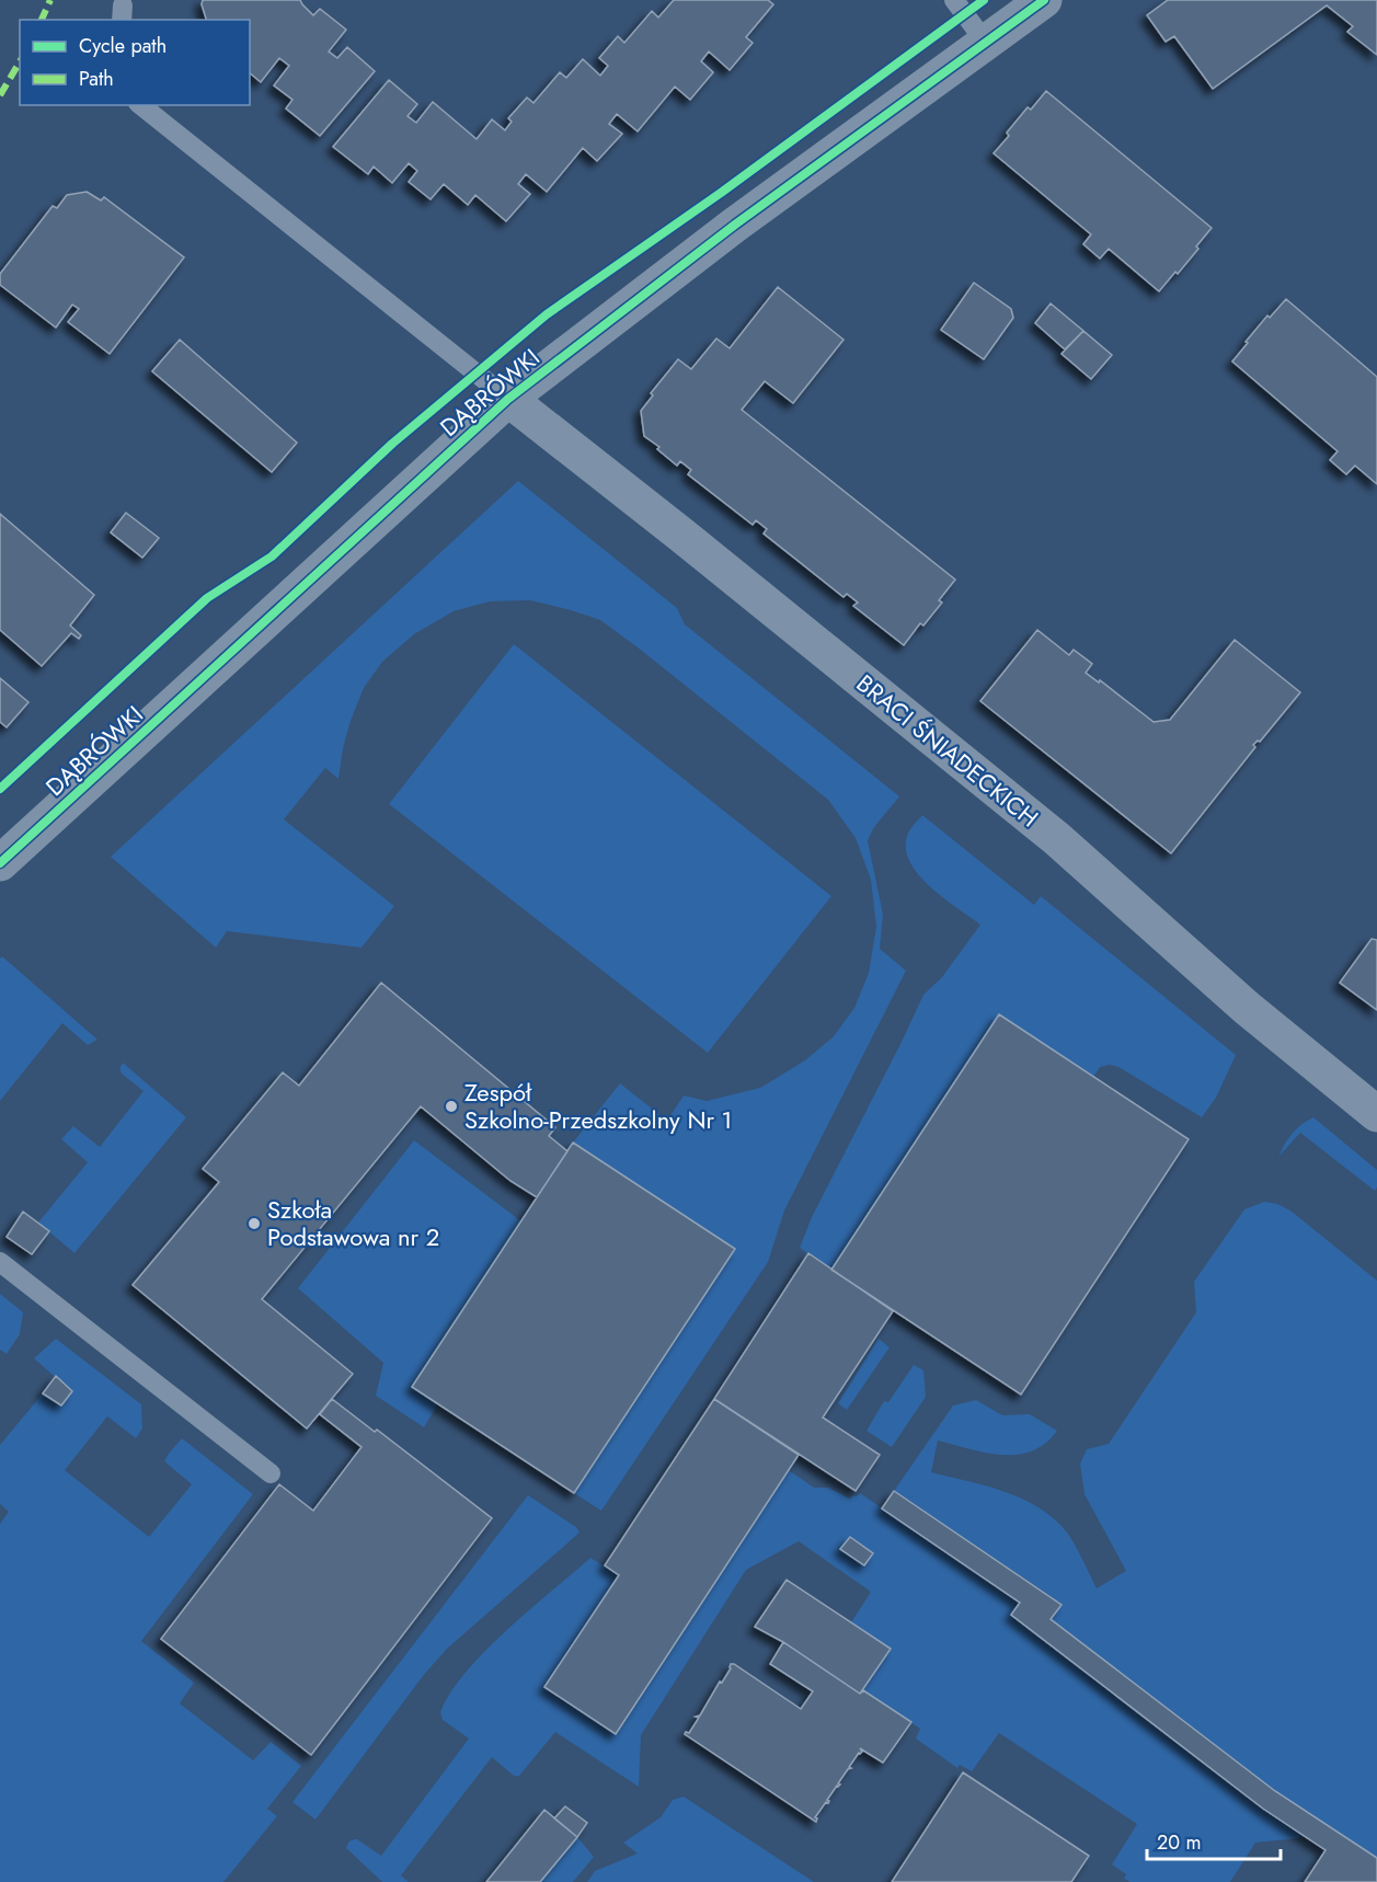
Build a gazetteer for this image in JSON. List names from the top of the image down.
{
  "streets": {
    "street": ["DĄBRÓWKI", "BRACI ŚNIADECKICH"]
  },
  "crossings": [
    ["DĄBRÓWKI", "BRACI ŚNIADECKICH"]
  ],
  "places": ["Zespół Szkolno-Przedszkolny Nr 1", "Szkoła Podstawowa nr 2"],
  "legend": ["Cycle path", "Path"],
  "scale_bar": "20 m"
}
